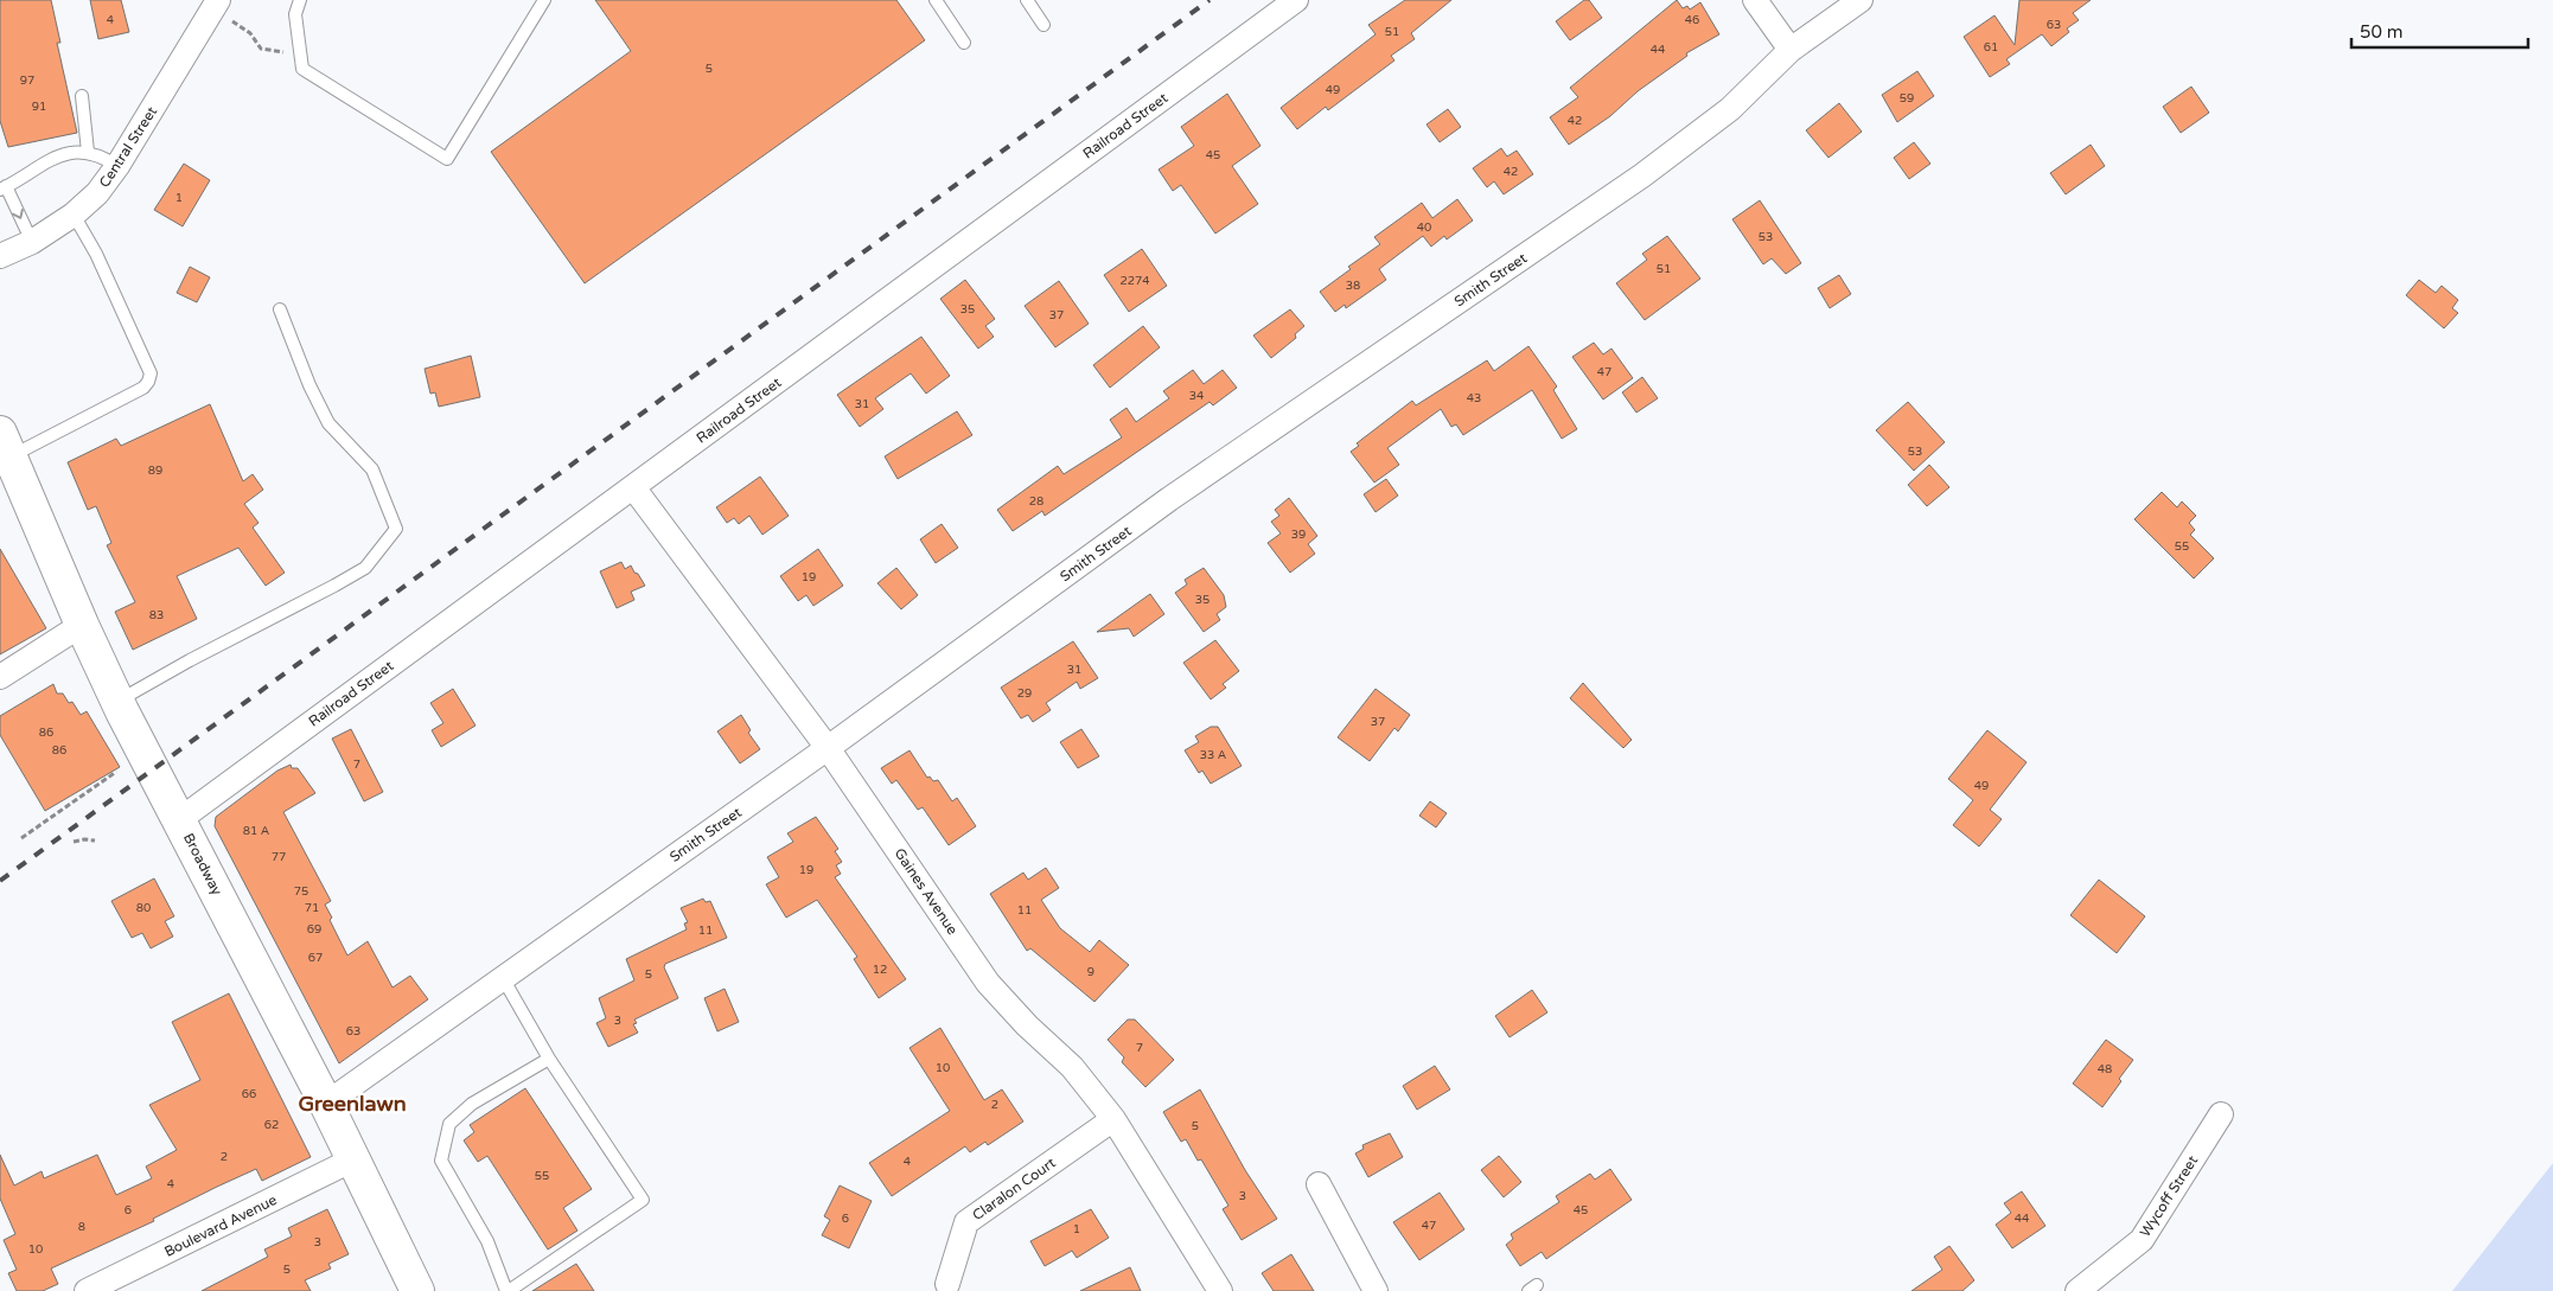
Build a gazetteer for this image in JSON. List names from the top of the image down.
{
  "streets": {
    "main road": ["Broadway"],
    "street": [
      "Railroad Street",
      "Central Street",
      "Smith Street",
      "Gaines Avenue",
      "Claralon Court",
      "Wycoff Street",
      "Boulevard Avenue"
    ]
  },
  "crossings": [
    ["Railroad Street", "Broadway"],
    ["Railroad Street", "Gaines Avenue"],
    ["Smith Street", "Broadway"],
    ["Smith Street", "Gaines Avenue"],
    ["Broadway", "Boulevard Avenue"],
    ["Gaines Avenue", "Claralon Court"]
  ],
  "districts": ["Greenlawn"],
  "house_numbers": [
    "4",
    "46",
    "63",
    "51",
    "61",
    "44",
    "5",
    "97",
    "49",
    "59",
    "91",
    "42",
    "45",
    "42",
    "1",
    "40",
    "53",
    "51",
    "2274",
    "38",
    "35",
    "37",
    "47",
    "34",
    "43",
    "31",
    "53",
    "89",
    "28",
    "39",
    "55",
    "19",
    "35",
    "83",
    "31",
    "29",
    "37",
    "86",
    "86",
    "33 A",
    "7",
    "49",
    "81 A",
    "77",
    "19",
    "75",
    "80",
    "71",
    "11",
    "69",
    "11",
    "67",
    "12",
    "9",
    "5",
    "3",
    "63",
    "7",
    "10",
    "48",
    "66",
    "2",
    "62",
    "5",
    "2",
    "4",
    "55",
    "4",
    "3",
    "6",
    "45",
    "6",
    "44",
    "47",
    "8",
    "1",
    "3",
    "10",
    "5"
  ],
  "scale_bar": "50 m"
}
